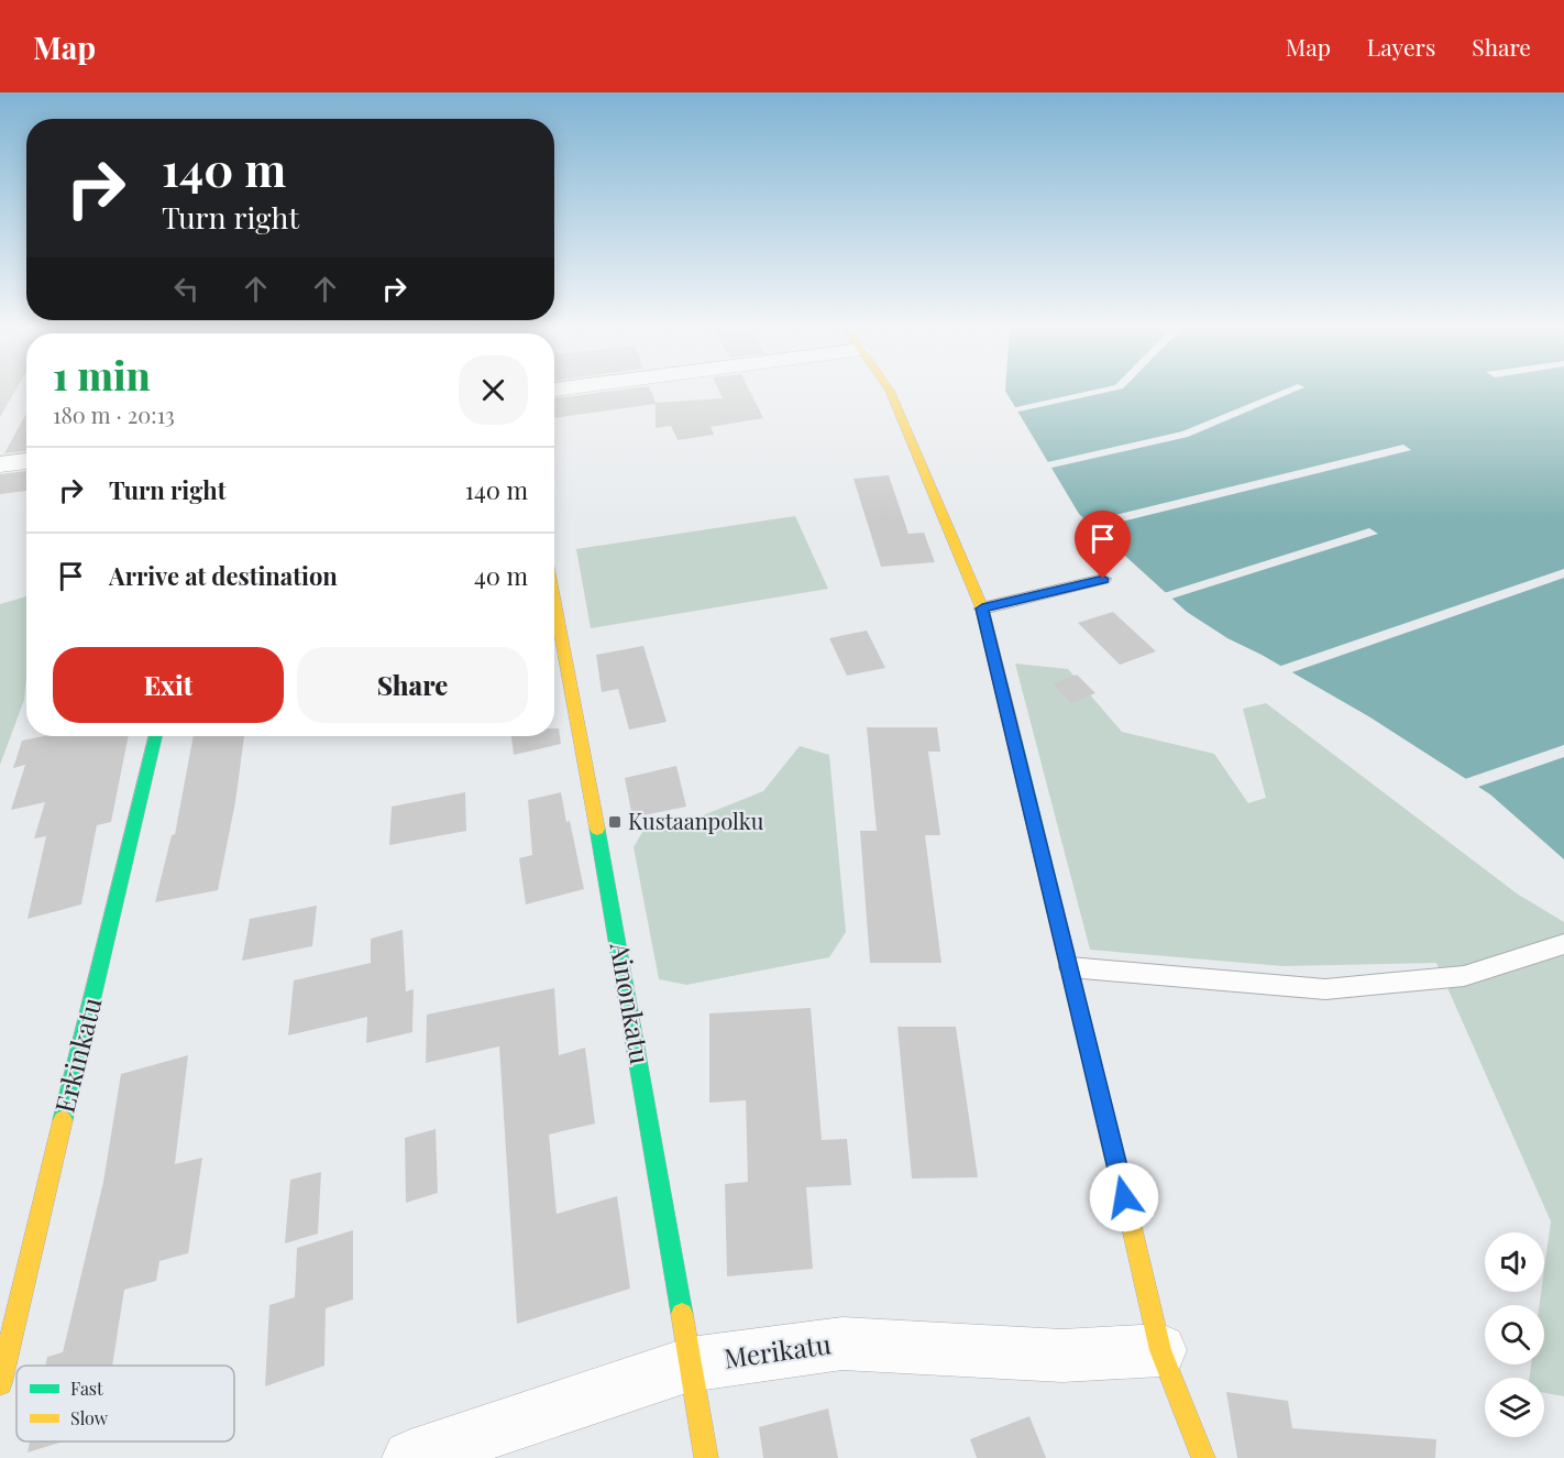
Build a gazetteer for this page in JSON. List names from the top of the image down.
{
  "streets": {
    "street": ["Ainonkatu", "Erkinkatu", "Merikatu"]
  },
  "crossings": [
    ["Ainonkatu", "Merikatu"]
  ],
  "places": {
    "transit": ["Kustaanpolku"]
  },
  "legend": ["Fast", "Slow"],
  "page": {
    "header": "Map",
    "nav": ["Map", "Layers", "Share"],
    "turn": ["140 m", "Turn right"],
    "heading": ["1 min", "180 m · 20:13"],
    "list": [
      {
        "name": "Turn right",
        "value": "140 m"
      },
      {
        "name": "Arrive at destination",
        "value": "40 m"
      }
    ],
    "buttons": ["Exit", "Share"]
  }
}
